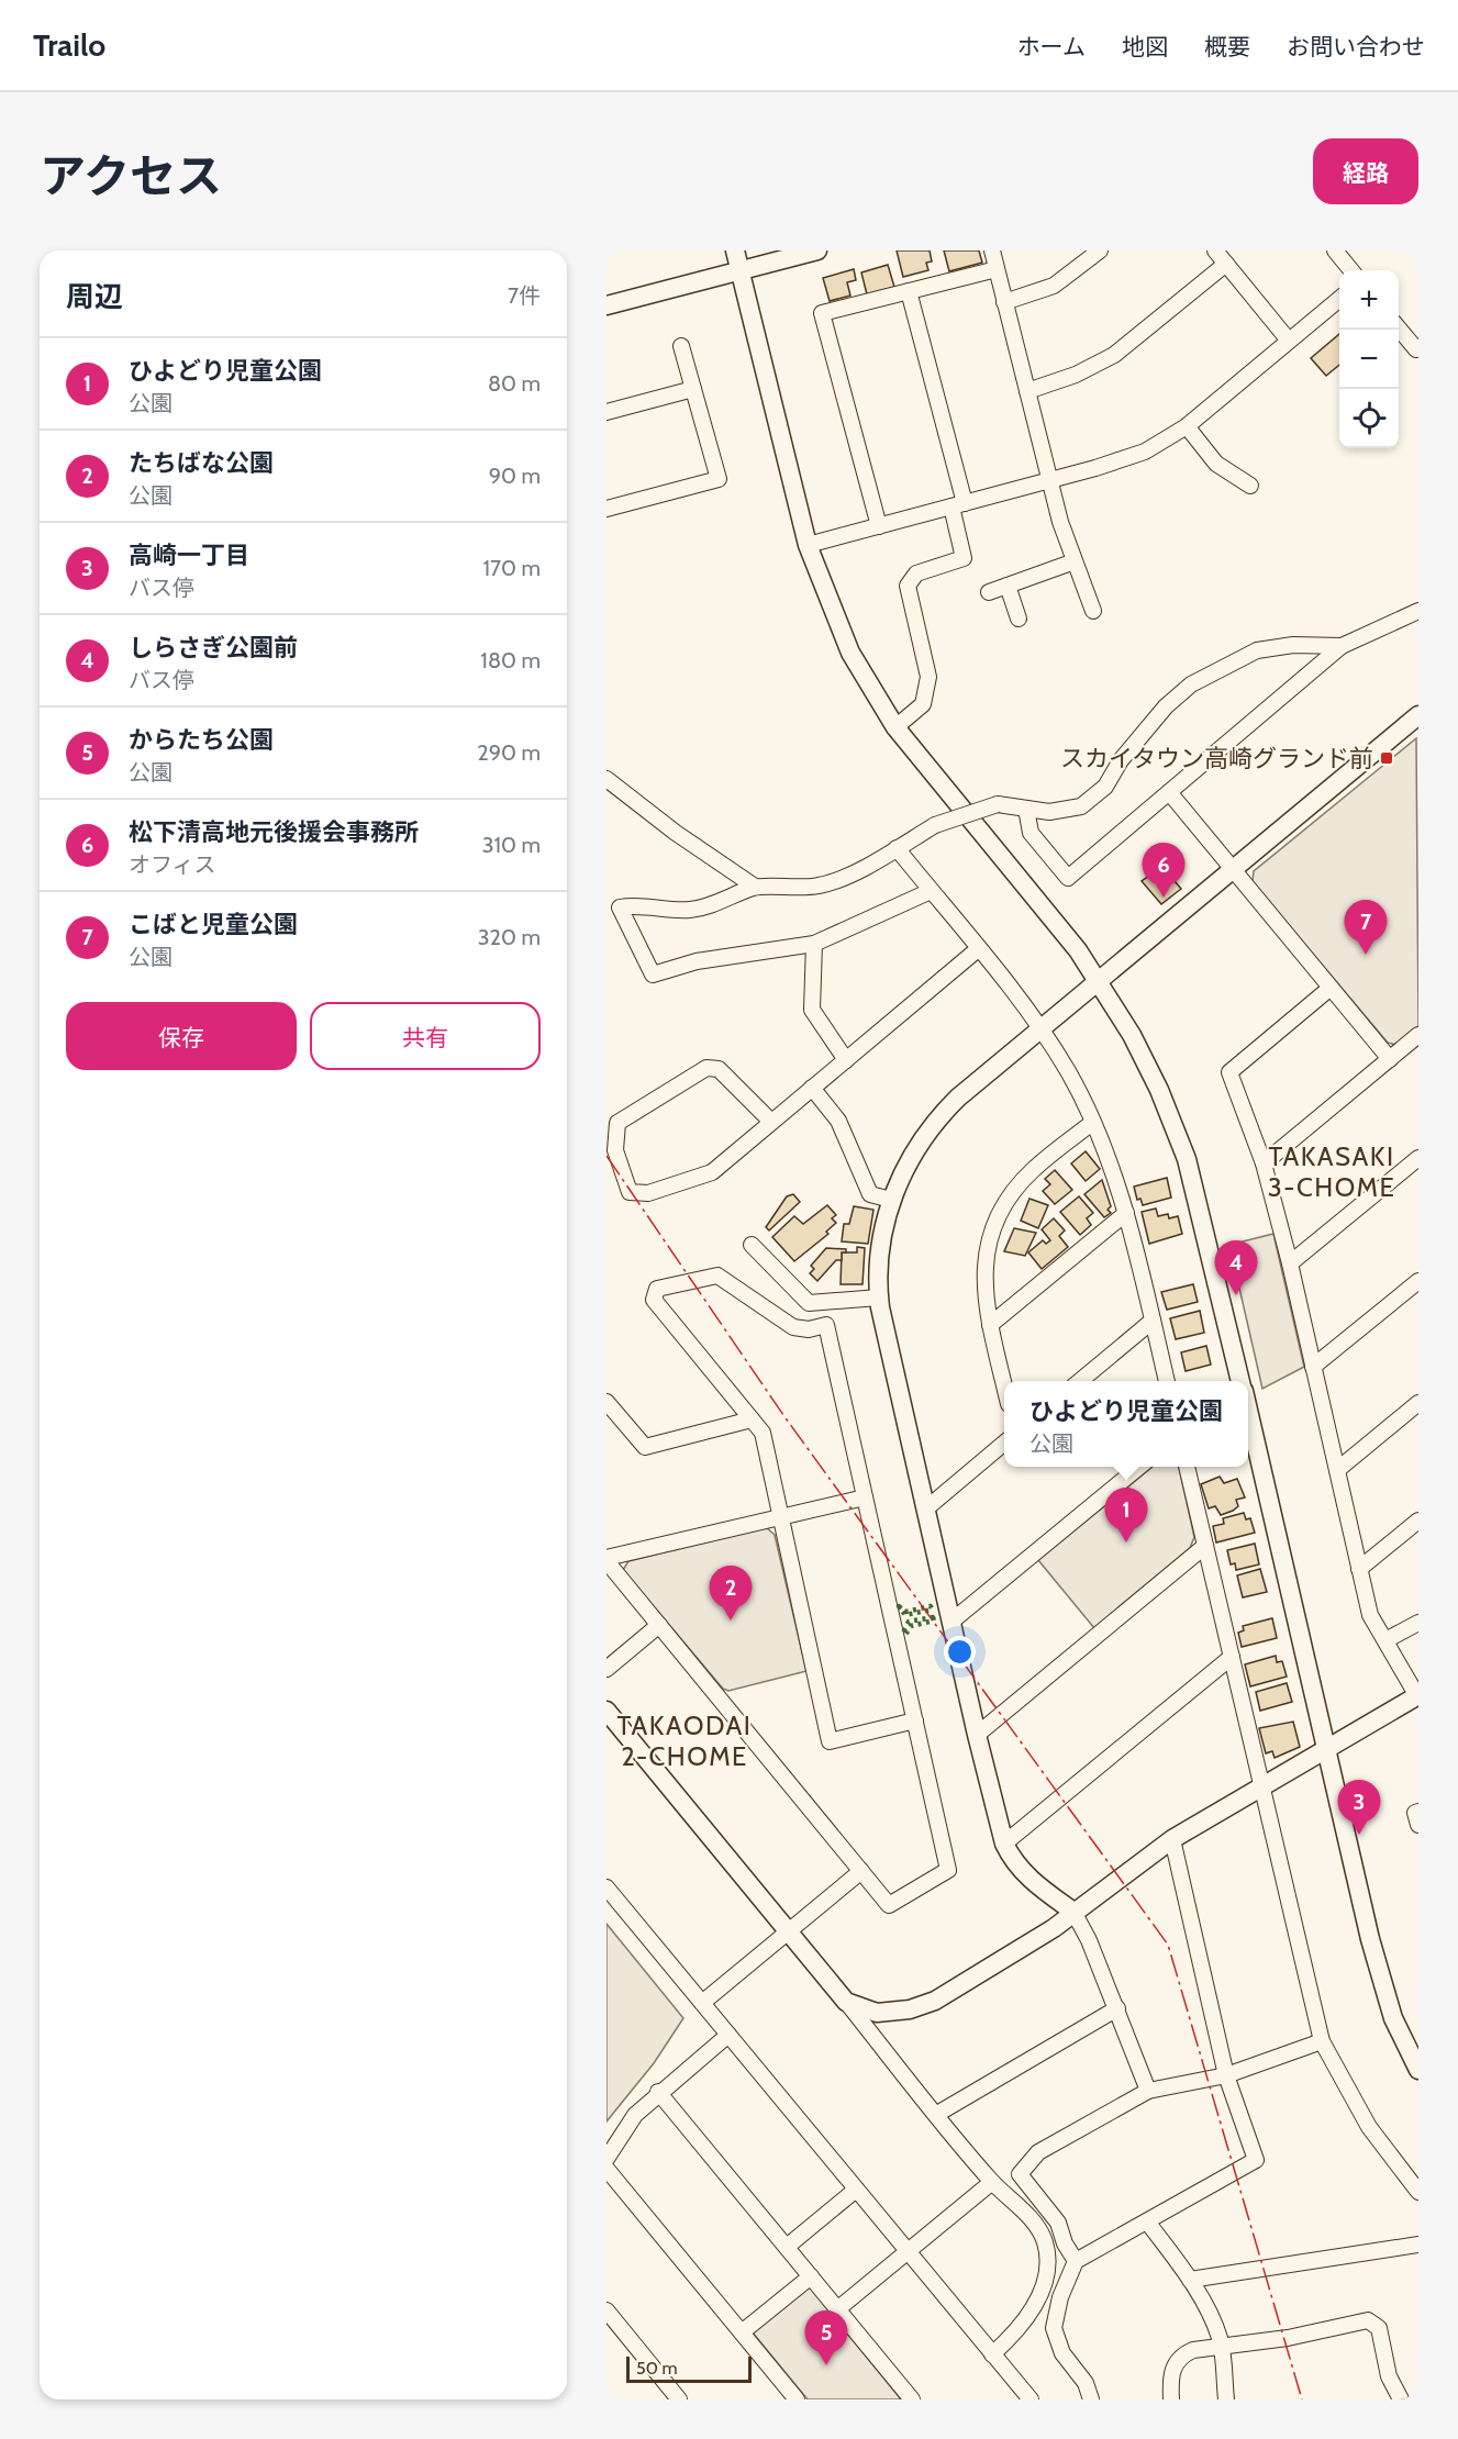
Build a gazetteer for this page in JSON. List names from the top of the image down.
{
  "districts": ["TAKASAKI 3-CHOME", "TAKAODAI 2-CHOME"],
  "places": {
    "transit": ["スカイタウン高崎グランド前"]
  },
  "scale_bar": "50 m",
  "page": {
    "header": "Trailo",
    "nav": [
      "ホーム",
      "地図",
      "概要",
      "お問い合わせ"
    ],
    "title": "アクセス",
    "buttons": [
      "経路",
      ["保存", "共有"]
    ],
    "heading": ["周辺", "7件"],
    "map_buttons": ["+", "−"],
    "list": [
      {
        "mark": "1",
        "name": "ひよどり児童公園",
        "note": "公園",
        "value": "80 m"
      },
      {
        "mark": "2",
        "name": "たちばな公園",
        "note": "公園",
        "value": "90 m"
      },
      {
        "mark": "3",
        "name": "高崎一丁目",
        "note": "バス停",
        "value": "170 m"
      },
      {
        "mark": "4",
        "name": "しらさぎ公園前",
        "note": "バス停",
        "value": "180 m"
      },
      {
        "mark": "5",
        "name": "からたち公園",
        "note": "公園",
        "value": "290 m"
      },
      {
        "mark": "6",
        "name": "松下清高地元後援会事務所",
        "note": "オフィス",
        "value": "310 m"
      },
      {
        "mark": "7",
        "name": "こばと児童公園",
        "note": "公園",
        "value": "320 m"
      }
    ],
    "pins": [
      "6",
      "7",
      "4",
      "1",
      "2",
      "3",
      "5"
    ],
    "popup": ["ひよどり児童公園", "公園"],
    "scale": "50 m"
  }
}
